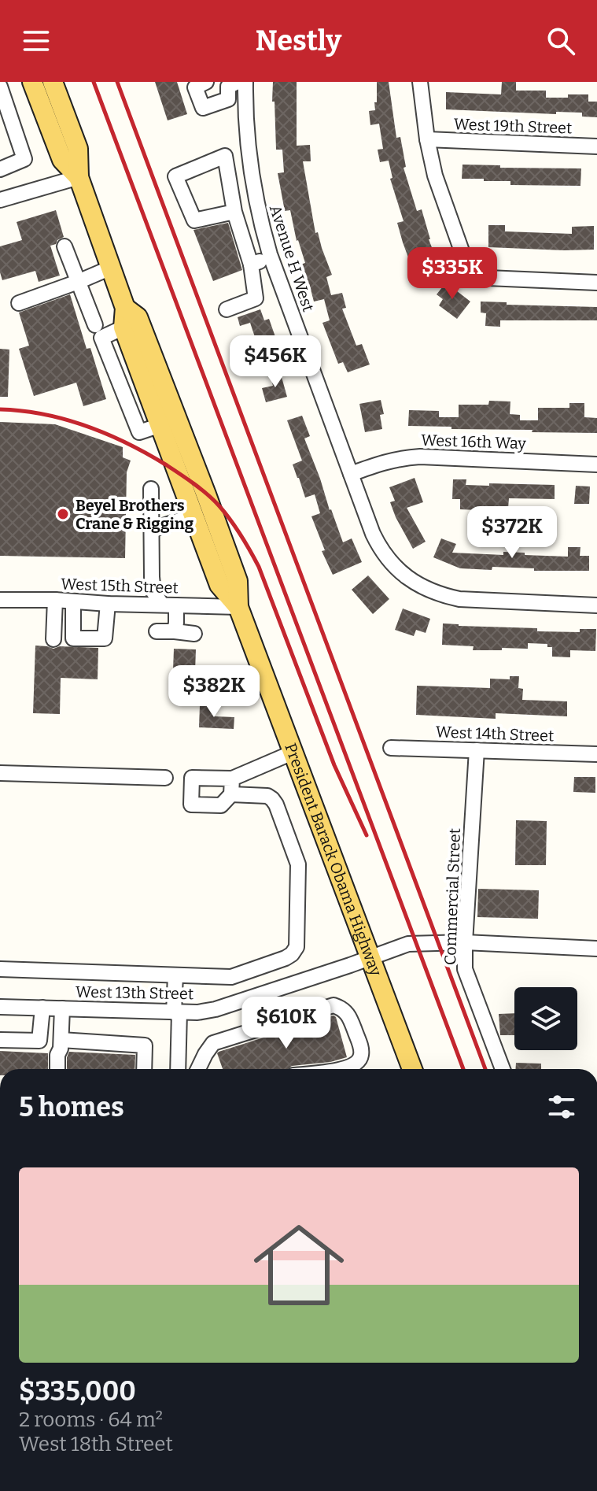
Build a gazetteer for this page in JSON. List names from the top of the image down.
{
  "streets": {
    "main road": ["President Barack Obama Highway"],
    "street": [
      "West 19th Street",
      "Avenue H West",
      "West 16th Way",
      "West 15th Street",
      "West 14th Street",
      "Commercial Street",
      "West 13th Street"
    ]
  },
  "crossings": [
    ["Avenue H West", "West 16th Way"],
    ["West 15th Street", "President Barack Obama Highway"],
    ["West 14th Street", "Commercial Street"],
    ["President Barack Obama Highway", "West 13th Street"],
    ["Commercial Street", "West 13th Street"]
  ],
  "places": ["Beyel Brothers Crane & Rigging"],
  "page": {
    "header": "Nestly",
    "price": [
      "$335K",
      "$456K",
      "$372K",
      "$382K",
      "$610K"
    ],
    "heading": "5 homes",
    "list": [
      {
        "name": "$335,000",
        "note": "2 rooms · 64 m² · West 18th Street"
      }
    ]
  }
}
